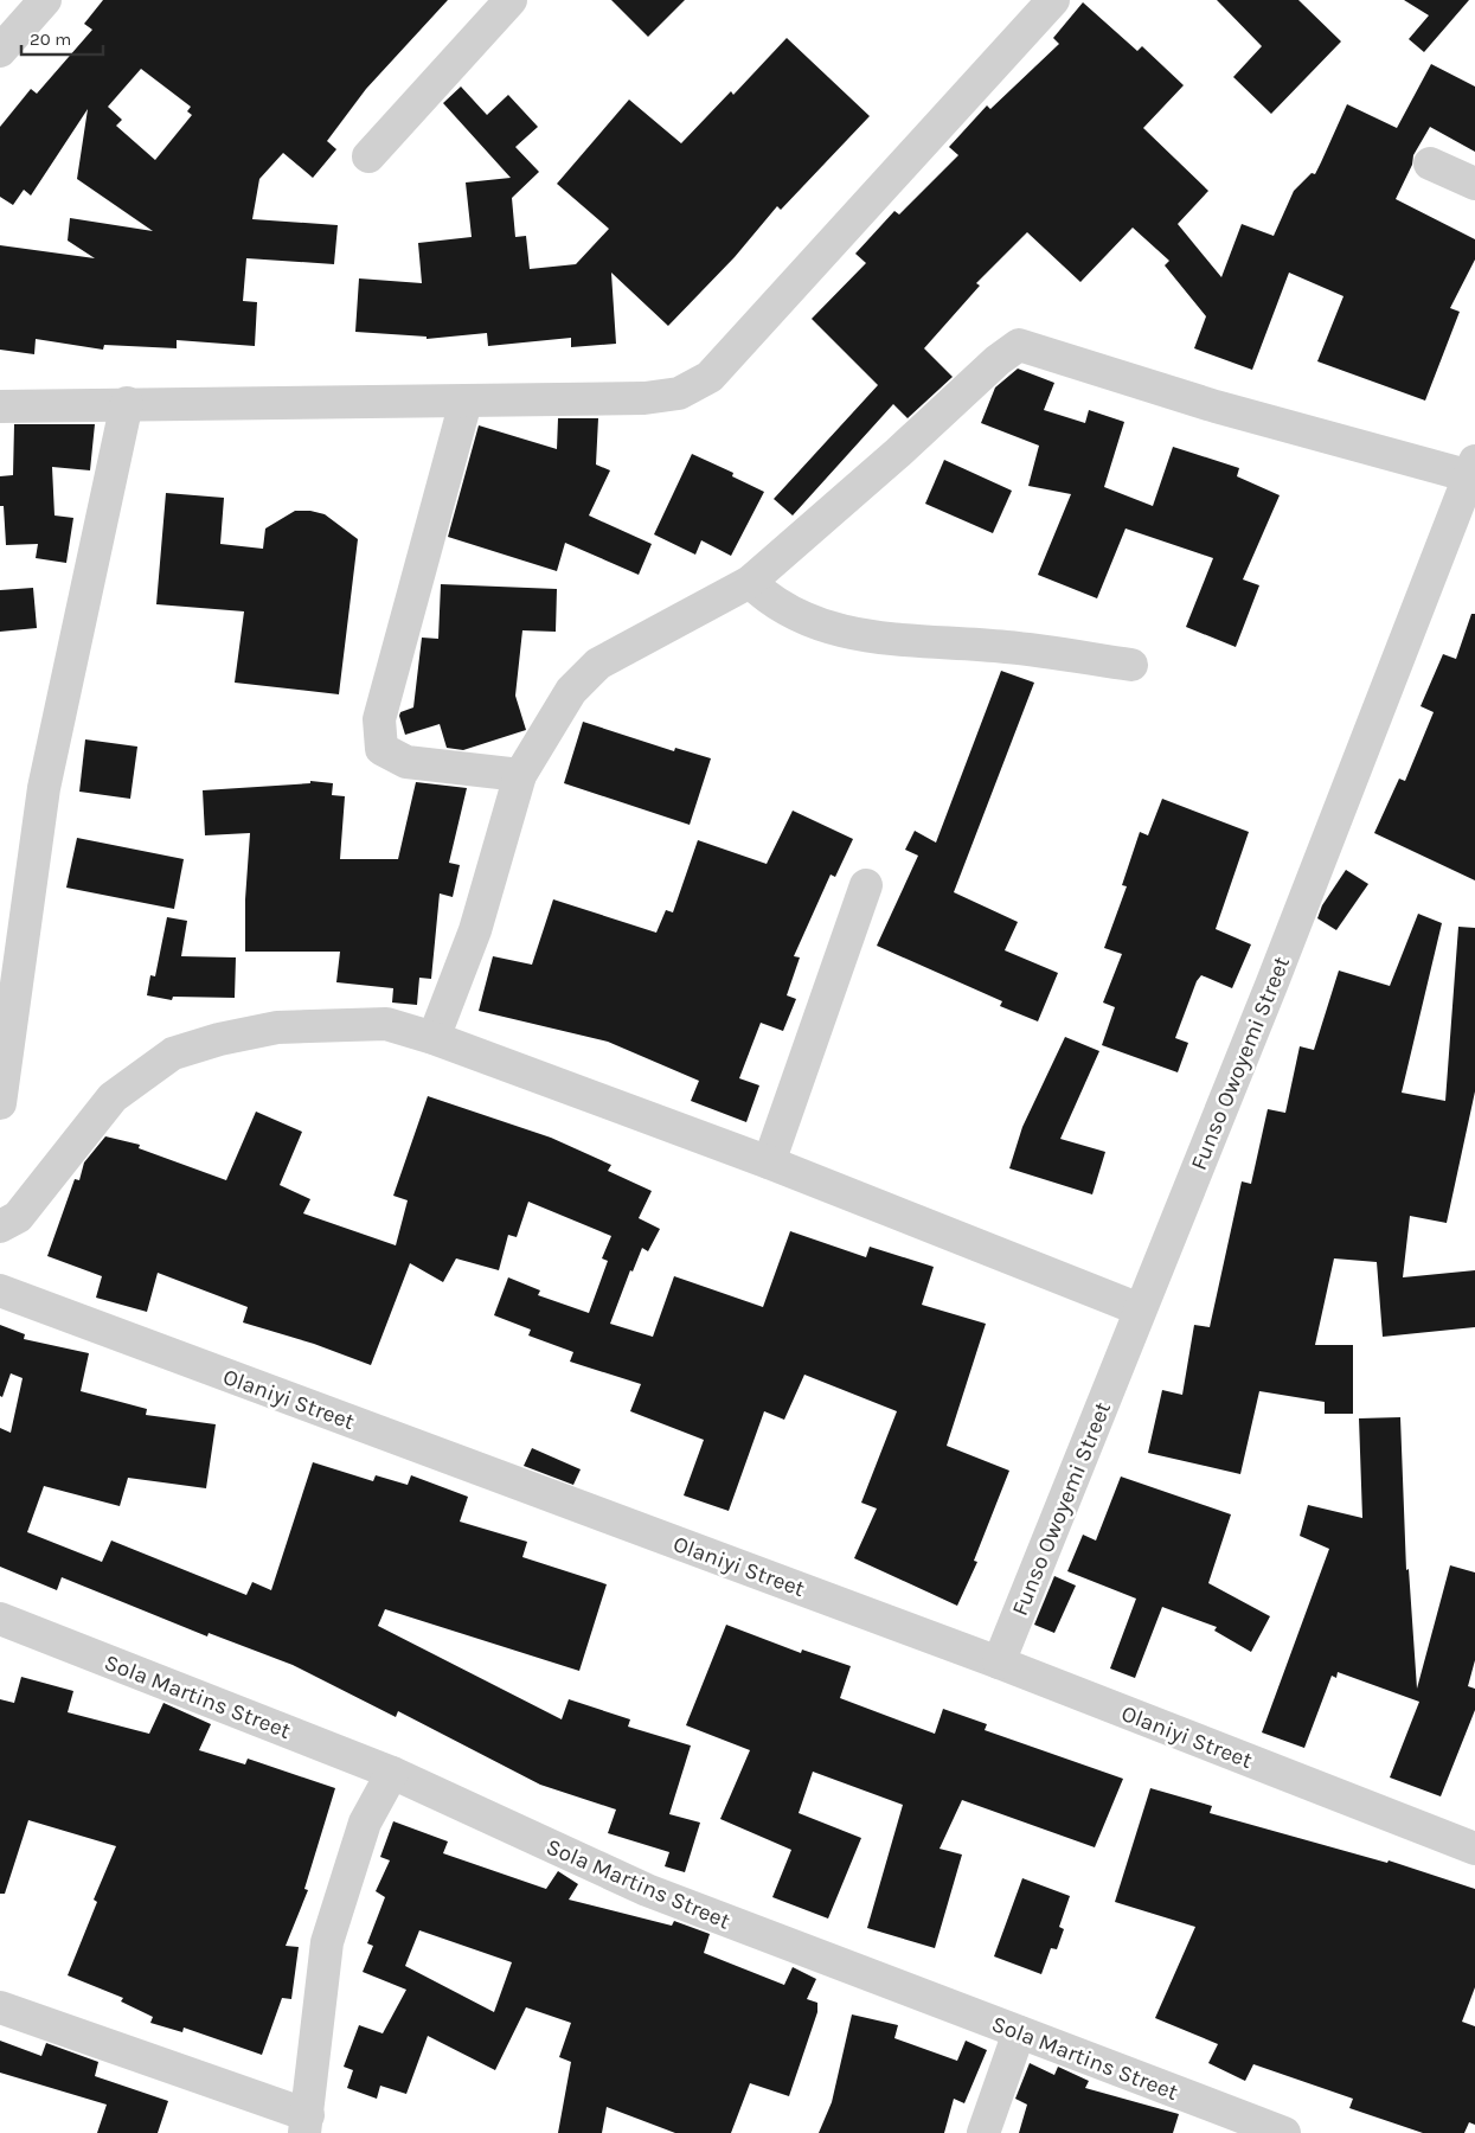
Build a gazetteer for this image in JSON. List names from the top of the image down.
{
  "streets": {
    "street": ["Funso Owoyemi Street", "Olaniyi Street", "Sola Martins Street"]
  },
  "crossings": [
    ["Funso Owoyemi Street", "Olaniyi Street"]
  ],
  "scale_bar": "20 m"
}
